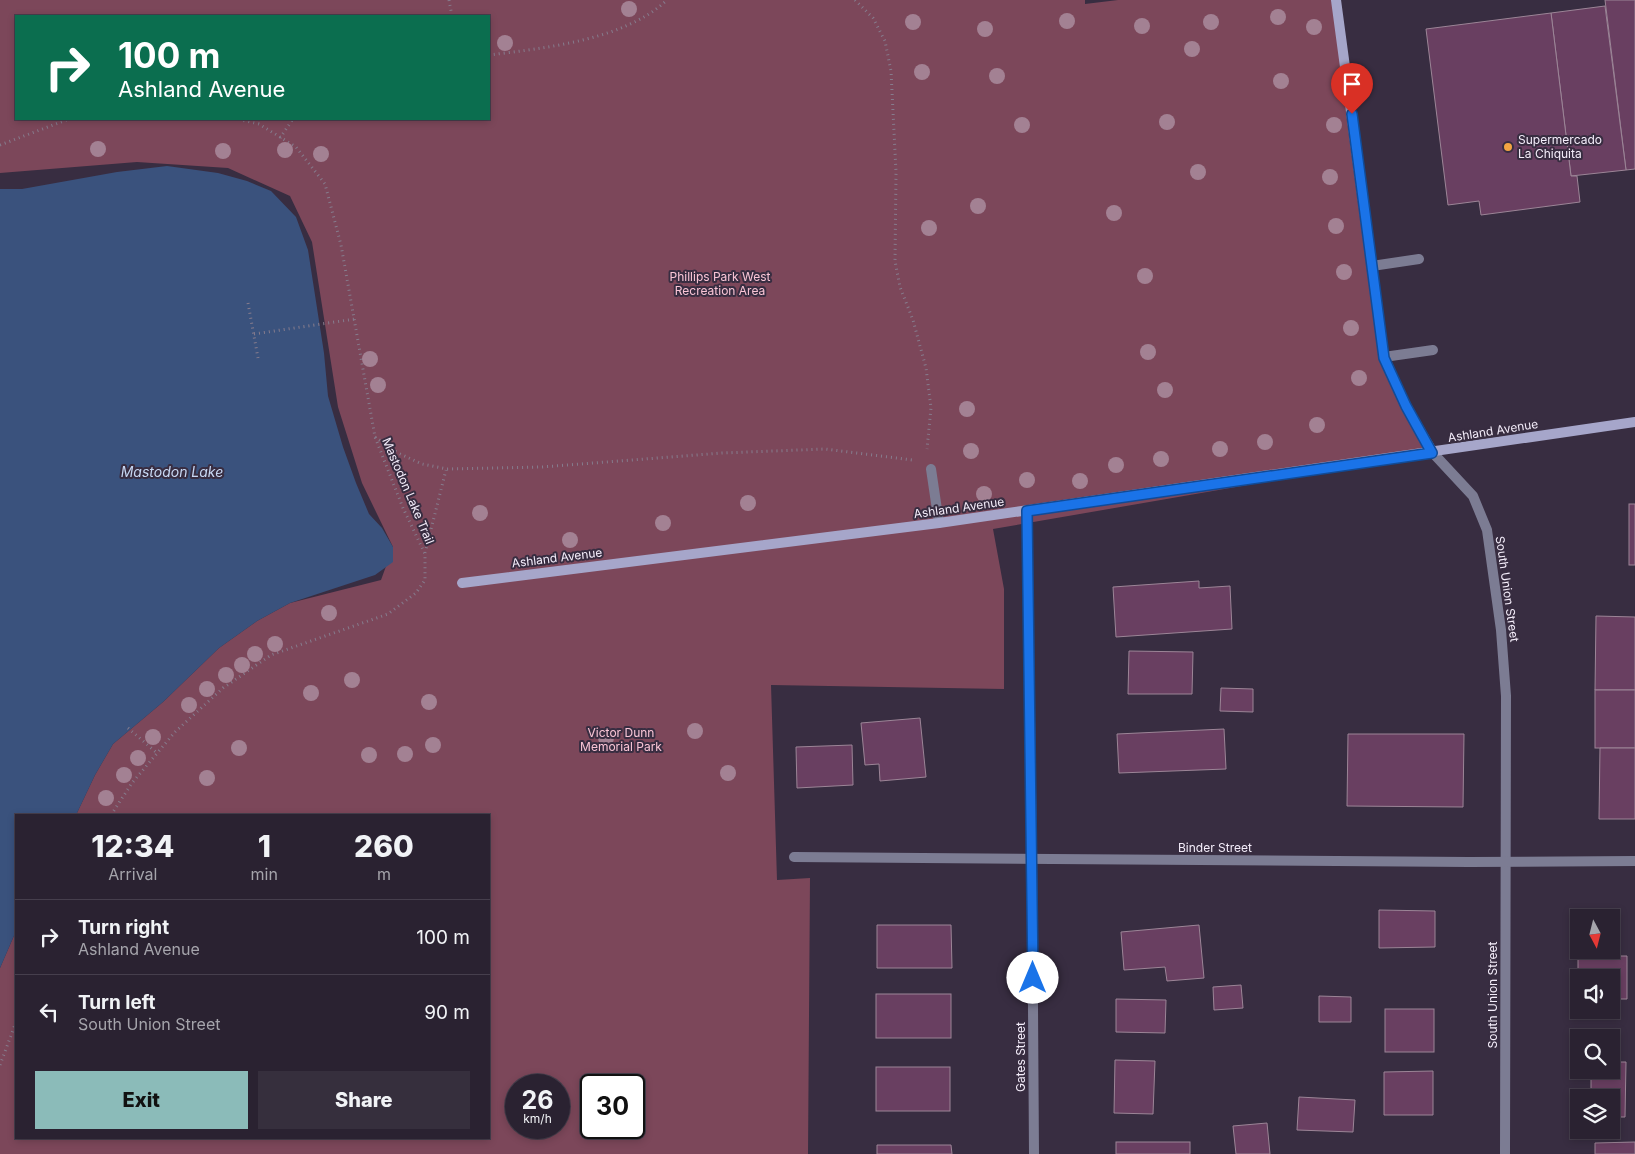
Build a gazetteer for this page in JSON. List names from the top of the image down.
{
  "streets": {
    "street": [
      "Ashland Avenue",
      "South Union Street",
      "Binder Street",
      "Gates Street"
    ],
    "path": ["Mastodon Lake Trail"]
  },
  "crossings": [
    ["Ashland Avenue", "South Union Street"],
    ["Ashland Avenue", "Gates Street"],
    ["South Union Street", "Binder Street"],
    ["Binder Street", "Gates Street"]
  ],
  "water": ["Mastodon Lake"],
  "parks": ["Phillips Park West Recreation Area", "Victor Dunn Memorial Park"],
  "places": ["Supermercado La Chiquita"],
  "north": "bottom",
  "page": {
    "turn": ["100 m", "Ashland Avenue"],
    "eta": [
      "12:34",
      "Arrival",
      "1",
      "min",
      "260",
      "m"
    ],
    "list": [
      {
        "name": "Turn right",
        "note": "Ashland Avenue",
        "value": "100 m"
      },
      {
        "name": "Turn left",
        "note": "South Union Street",
        "value": "90 m"
      }
    ],
    "buttons": ["Exit", "Share"],
    "speed": "26 km/h",
    "limit": "30"
  }
}
